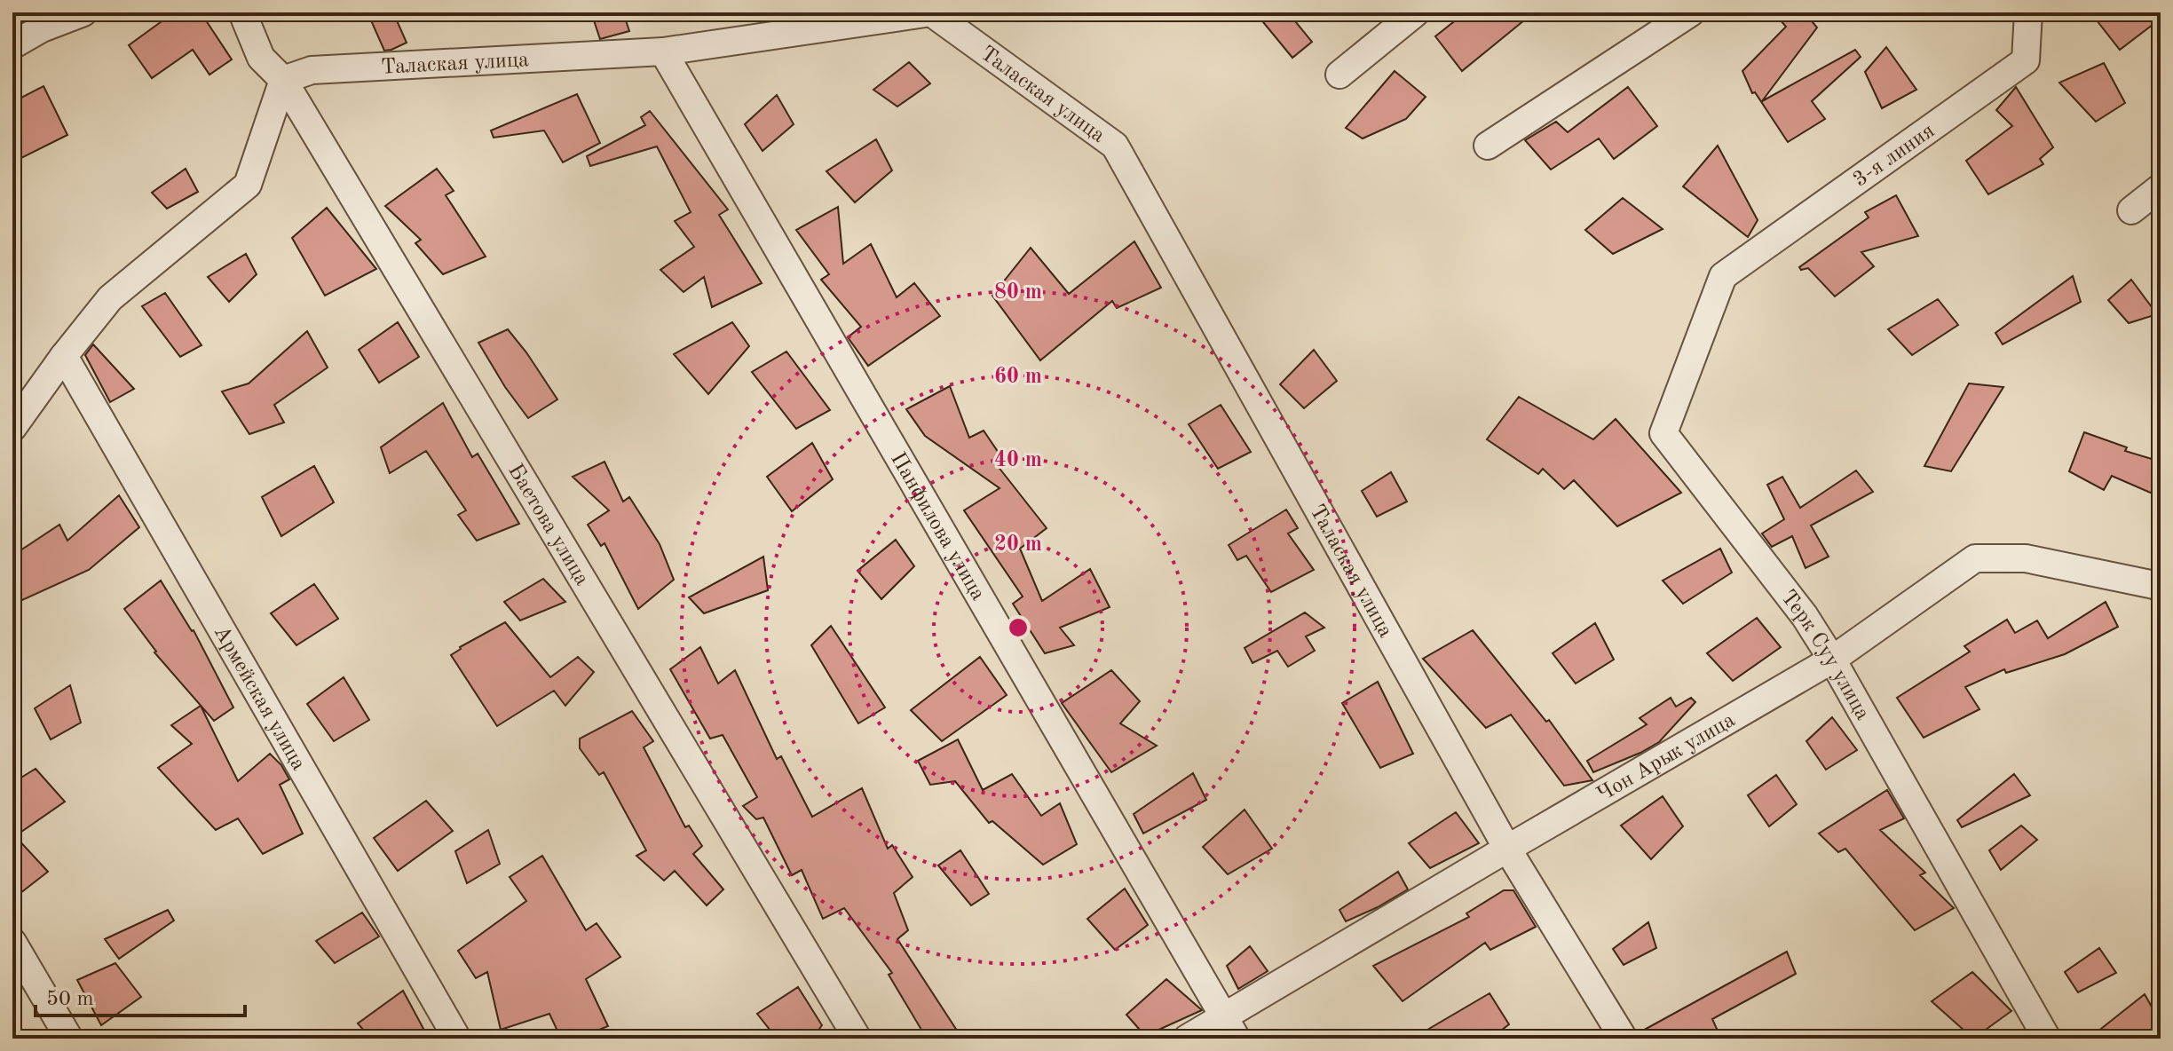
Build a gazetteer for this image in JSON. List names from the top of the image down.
{
  "streets": {
    "street": [
      "Талаская улица",
      "3-я линия",
      "Баетова улица",
      "Панфилова улица",
      "Терк Суу улица",
      "Армейская улица",
      "Чон Арык улица"
    ]
  },
  "crossings": [
    ["Талаская улица", "Баетова улица"],
    ["Талаская улица", "Панфилова улица"],
    ["Талаская улица", "Чон Арык улица"],
    ["3-я линия", "Терк Суу улица"],
    ["Панфилова улица", "Чон Арык улица"],
    ["Терк Суу улица", "Чон Арык улица"]
  ],
  "scale_bar": "50 m",
  "rings": [
    "80 m",
    "60 m",
    "40 m",
    "20 m"
  ]
}
